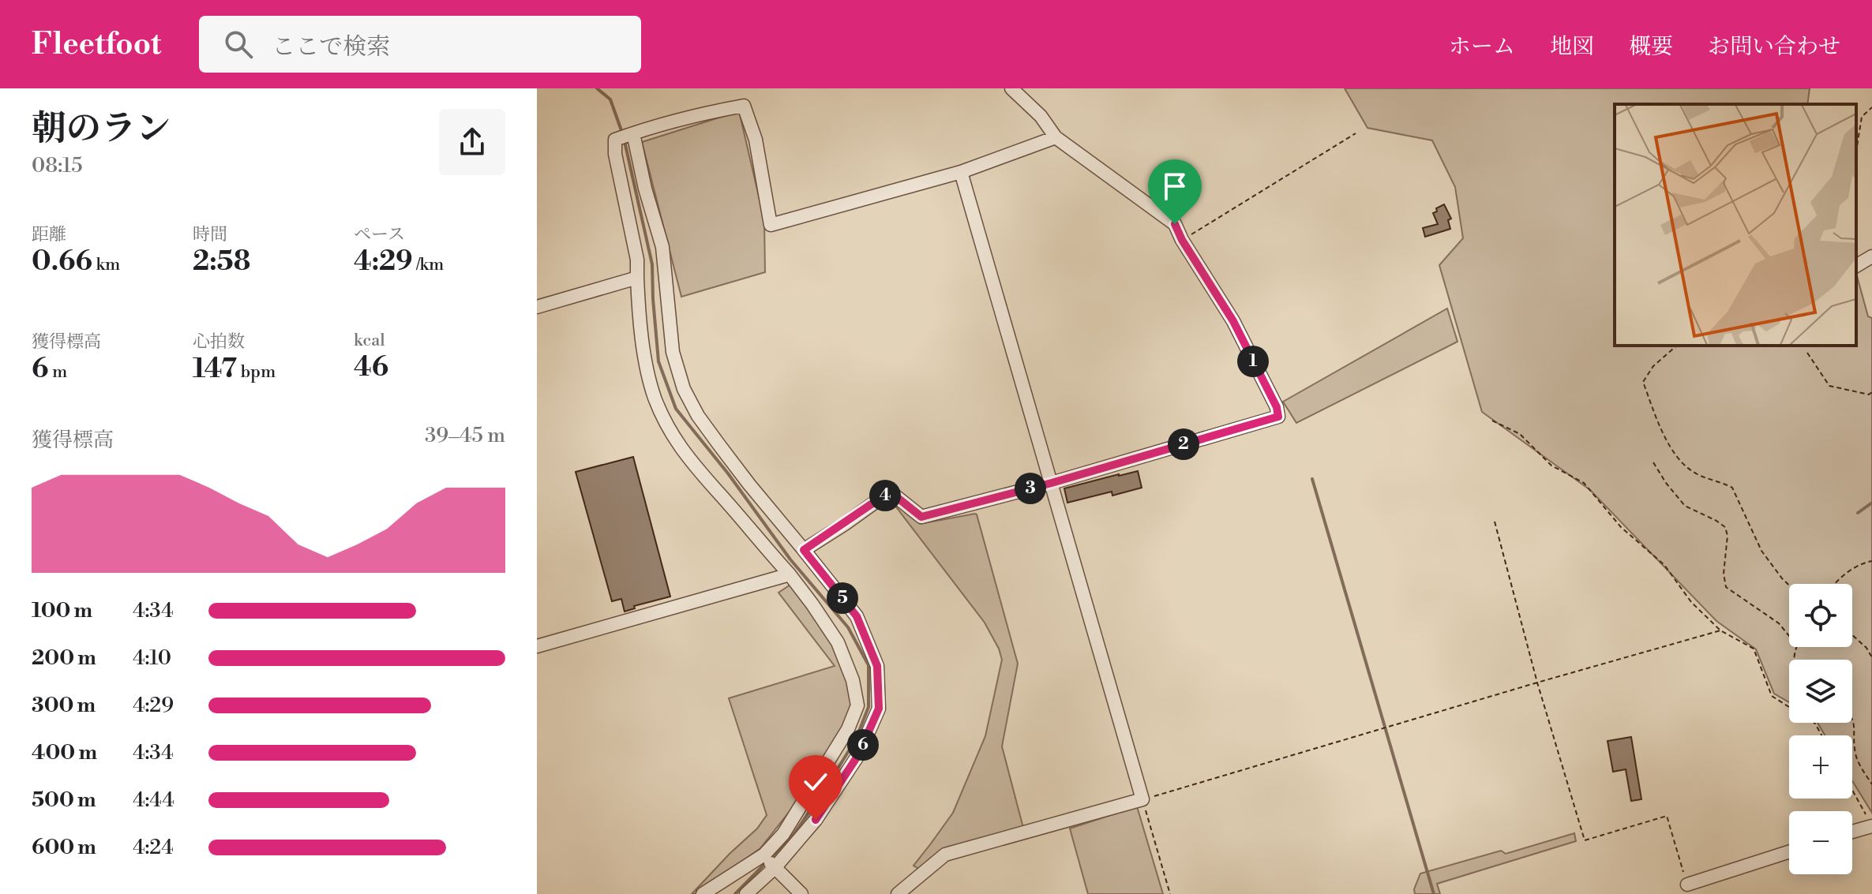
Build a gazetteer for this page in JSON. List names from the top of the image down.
{
  "page": {
    "header": "Fleetfoot",
    "search": "ここで検索",
    "nav": [
      "ホーム",
      "地図",
      "概要",
      "お問い合わせ"
    ],
    "heading": ["朝のラン", "08:15"],
    "stats": [
      ["距離", "0.66 km"],
      ["時間", "2:58"],
      ["ペース", "4:29 /km"],
      ["獲得標高", "6 m"],
      ["心拍数", "147 bpm"],
      ["kcal", "46"]
    ],
    "pins": [
      "1",
      "2",
      "3",
      "4",
      "5",
      "6"
    ],
    "chart": ["獲得標高", "39–45 m"],
    "map_buttons": ["+", "−"],
    "list": [
      {
        "name": "100 m",
        "note": "4:34"
      },
      {
        "name": "200 m",
        "note": "4:10"
      },
      {
        "name": "300 m",
        "note": "4:29"
      },
      {
        "name": "400 m",
        "note": "4:34"
      },
      {
        "name": "500 m",
        "note": "4:44"
      },
      {
        "name": "600 m",
        "note": "4:24"
      }
    ]
  }
}
